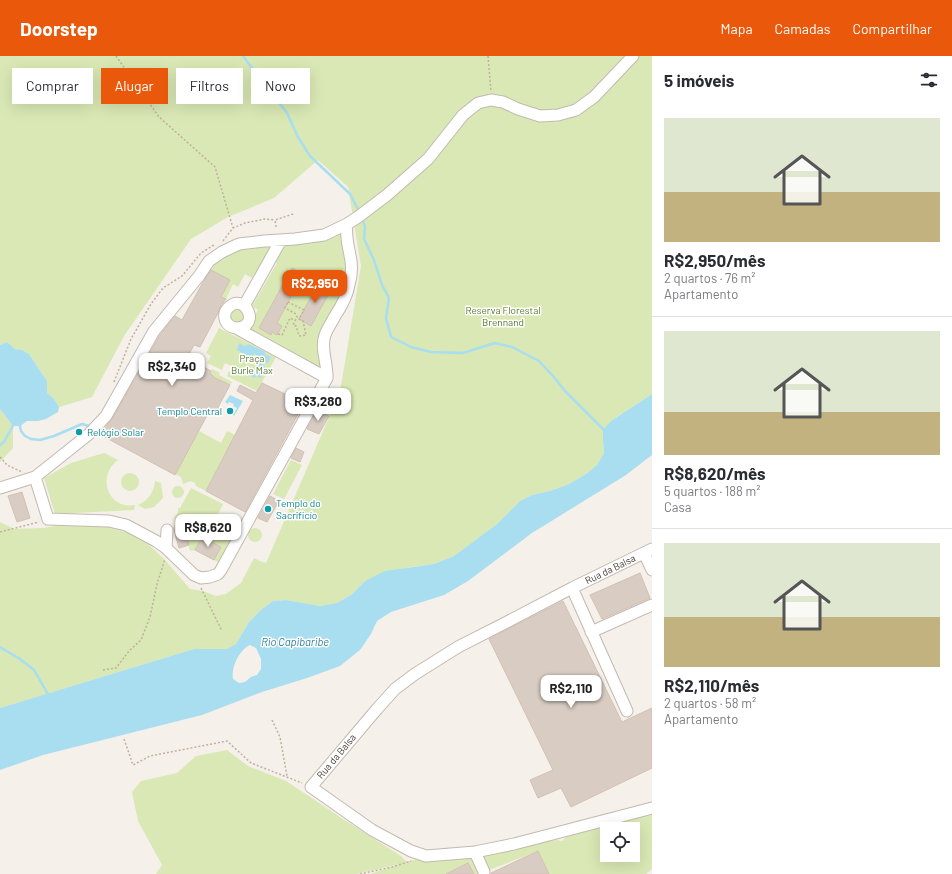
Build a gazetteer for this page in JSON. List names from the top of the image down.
{
  "streets": {
    "lane": ["Rua da Balsa"]
  },
  "water": ["Rio Capibaribe"],
  "parks": ["Reserva Florestal Brennand", "Praça Burle Max"],
  "places": ["Templo Central", "Relógio Solar", "Templo do Sacrificío"],
  "page": {
    "header": "Doorstep",
    "nav": ["Mapa", "Camadas", "Compartilhar"],
    "heading": "5 imóveis",
    "chip": [
      "Comprar",
      "Alugar",
      "Filtros",
      "Novo"
    ],
    "list": [
      {
        "name": "R$2,950/mês",
        "note": "2 quartos · 76 m² · Apartamento"
      },
      {
        "name": "R$8,620/mês",
        "note": "5 quartos · 188 m² · Casa"
      },
      {
        "name": "R$2,110/mês",
        "note": "2 quartos · 58 m² · Apartamento"
      }
    ],
    "price": [
      "R$2,950",
      "R$2,340",
      "R$3,280",
      "R$8,620",
      "R$2,110"
    ]
  }
}
